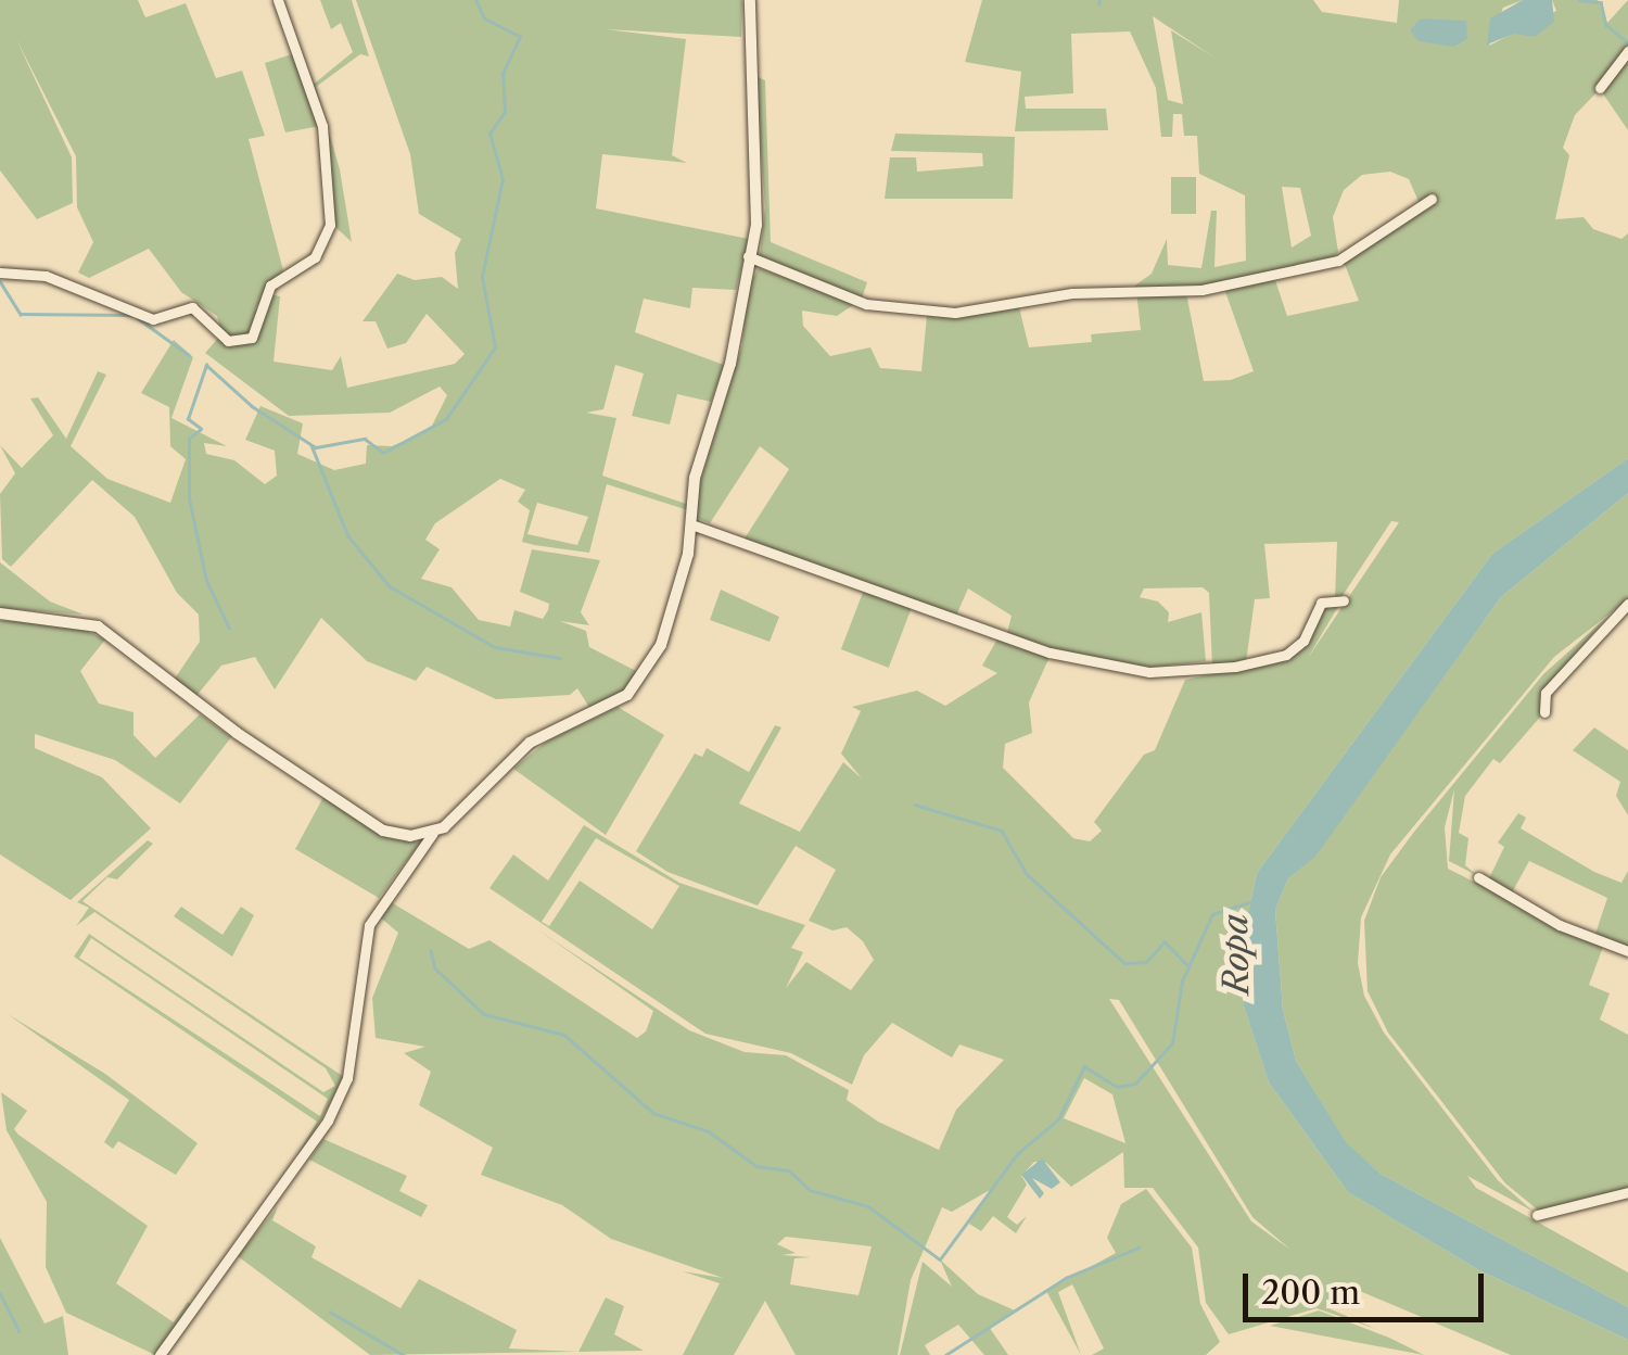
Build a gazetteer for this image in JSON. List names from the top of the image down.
{
  "water": ["Ropa"],
  "scale_bar": "200 m"
}
